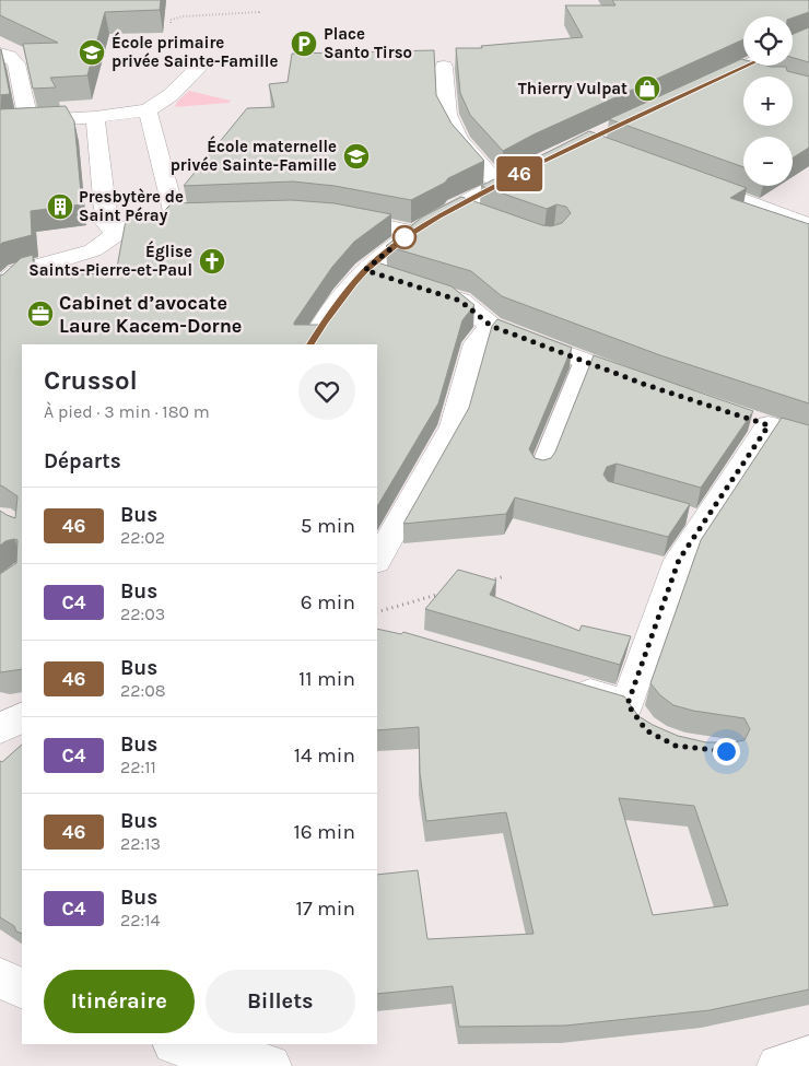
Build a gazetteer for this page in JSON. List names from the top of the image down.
{
  "places": {
    "parking": ["Place Santo Tirso"],
    "school or university": ["École primaire privée Sainte-Famille", "École maternelle privée Sainte-Famille"],
    "shop": ["Thierry Vulpat"],
    "building": ["Presbytère de Saint Péray"],
    "church": ["Église Saints-Pierre-et-Paul"],
    "office": ["Cabinet d’avocate Laure Kacem-Dorne"]
  },
  "lines": ["bus line 46"],
  "page": {
    "on_map": "46",
    "map_buttons": ["+", "−"],
    "heading": [
      ["Crussol", "À pied · 3 min · 180 m"],
      "Départs"
    ],
    "list": [
      {
        "mark": "46",
        "name": "Bus",
        "note": "22:02",
        "value": "5 min"
      },
      {
        "mark": "C4",
        "name": "Bus",
        "note": "22:03",
        "value": "6 min"
      },
      {
        "mark": "46",
        "name": "Bus",
        "note": "22:08",
        "value": "11 min"
      },
      {
        "mark": "C4",
        "name": "Bus",
        "note": "22:11",
        "value": "14 min"
      },
      {
        "mark": "46",
        "name": "Bus",
        "note": "22:13",
        "value": "16 min"
      },
      {
        "mark": "C4",
        "name": "Bus",
        "note": "22:14",
        "value": "17 min"
      }
    ],
    "buttons": ["Itinéraire", "Billets"]
  }
}
